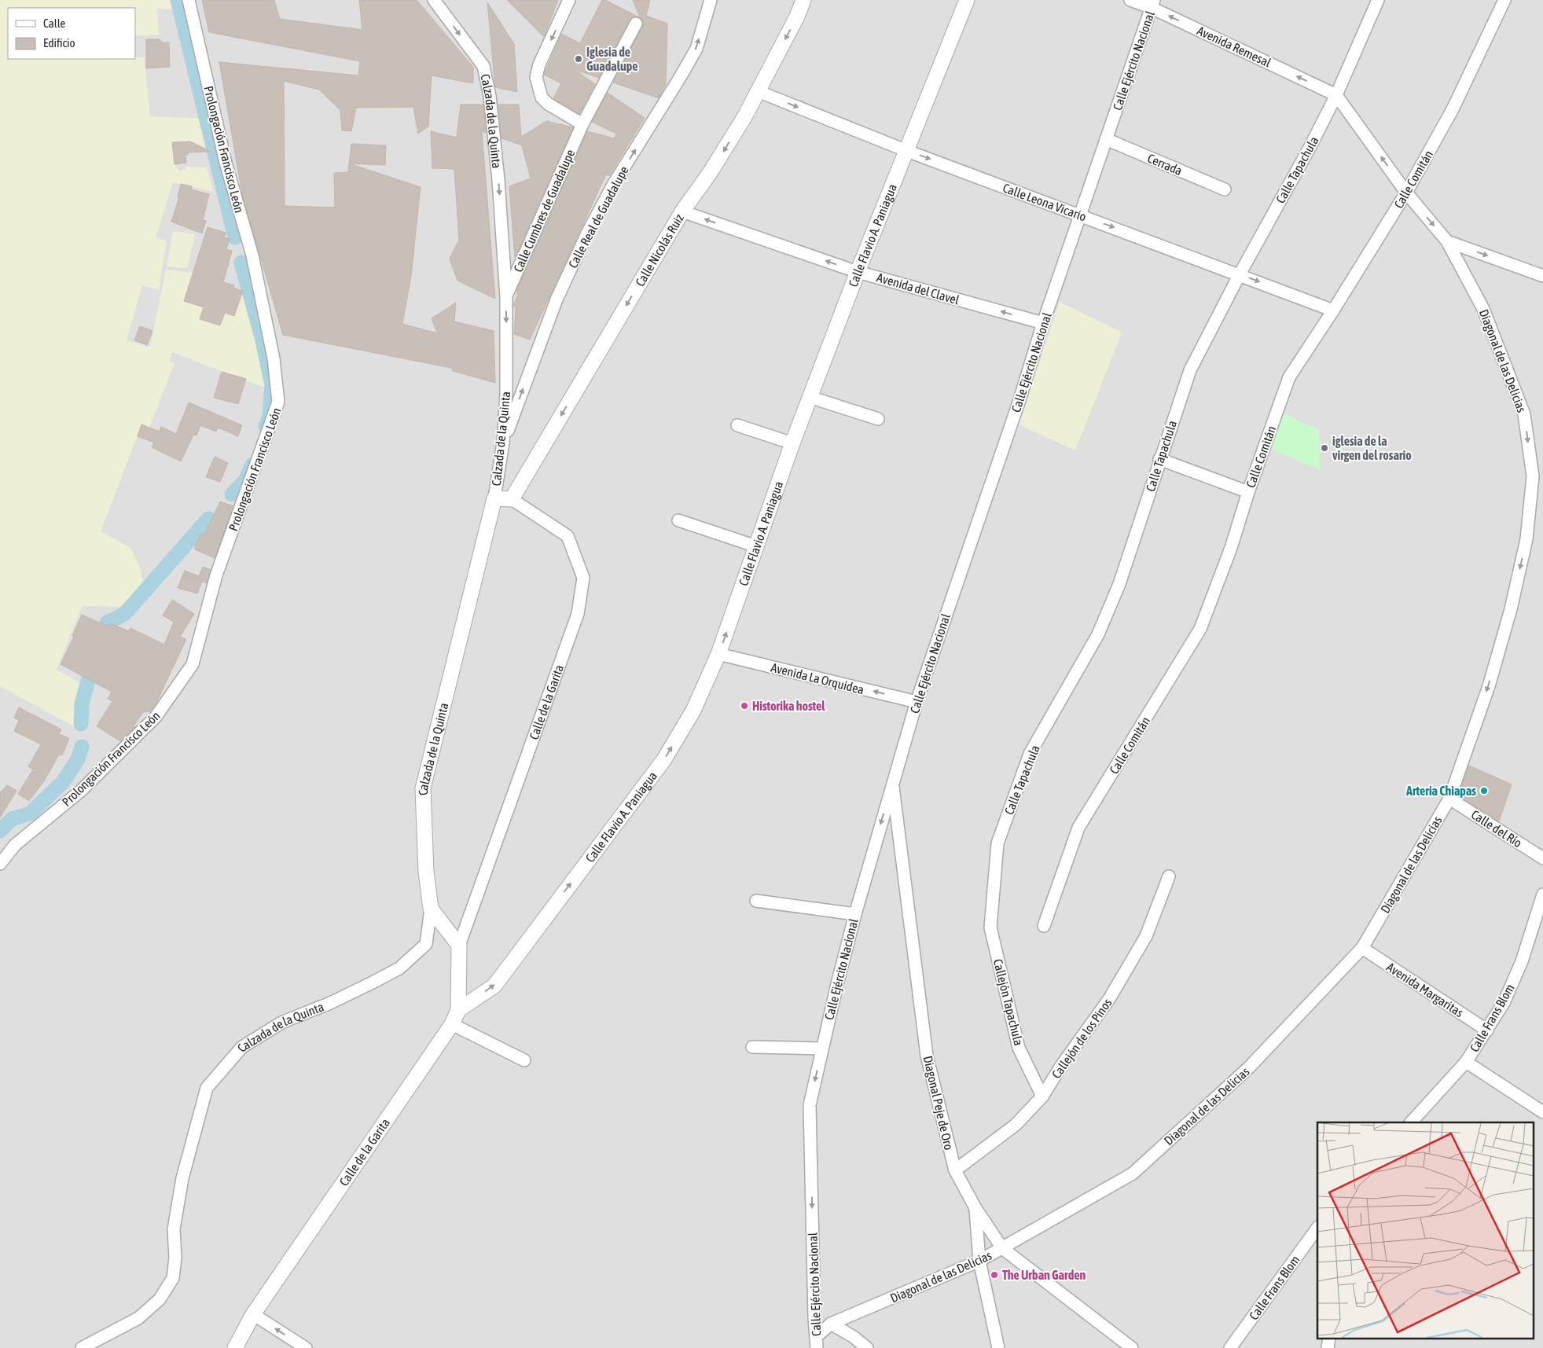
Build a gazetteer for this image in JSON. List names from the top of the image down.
{
  "streets": {
    "street": [
      "Avenida Remesal",
      "Calle Ejército Nacional",
      "Calzada de la Quinta",
      "Prolongación Francisco León",
      "Cerrada",
      "Calle Tapachula",
      "Calle Comitán",
      "Calle Leona Vicario",
      "Calle Cumbres de Guadalupe",
      "Calle Real de Guadalupe",
      "Calle Flavio A. Paniagua",
      "Calle Nicolás Ruiz",
      "Avenida del Clavel",
      "Diagonal de las Delicias",
      "Avenida La Orquídea",
      "Calle de la Garita",
      "Calle del Río",
      "Avenida Margaritas",
      "Callejón Tapachula",
      "Calle Frans Blom",
      "Callejón de los Pinos",
      "Diagonal Peje de Oro"
    ]
  },
  "crossings": [
    ["Avenida Remesal", "Calle Ejército Nacional"],
    ["Avenida Remesal", "Calle Tapachula"],
    ["Avenida Remesal", "Diagonal de las Delicias"],
    ["Calle Ejército Nacional", "Cerrada"],
    ["Calle Ejército Nacional", "Calle Leona Vicario"],
    ["Calle Ejército Nacional", "Avenida del Clavel"],
    ["Calle Ejército Nacional", "Diagonal de las Delicias"],
    ["Calle Ejército Nacional", "Avenida La Orquídea"],
    ["Calle Ejército Nacional", "Diagonal Peje de Oro"],
    ["Calzada de la Quinta", "Calle Cumbres de Guadalupe"],
    ["Calzada de la Quinta", "Calle Real de Guadalupe"],
    ["Calle Tapachula", "Calle Leona Vicario"],
    ["Calle Tapachula", "Diagonal de las Delicias"],
    ["Calle Tapachula", "Callejón Tapachula"],
    ["Calle Comitán", "Calle Leona Vicario"],
    ["Calle Comitán", "Diagonal de las Delicias"],
    ["Calle Leona Vicario", "Calle Flavio A. Paniagua"],
    ["Calle Leona Vicario", "Calle Nicolás Ruiz"],
    ["Calle Flavio A. Paniagua", "Avenida del Clavel"],
    ["Calle Flavio A. Paniagua", "Avenida La Orquídea"],
    ["Calle Flavio A. Paniagua", "Calle de la Garita"],
    ["Calle Nicolás Ruiz", "Avenida del Clavel"],
    ["Calle Nicolás Ruiz", "Calle de la Garita"],
    ["Diagonal de las Delicias", "Calle del Río"],
    ["Diagonal de las Delicias", "Avenida Margaritas"],
    ["Diagonal de las Delicias", "Diagonal Peje de Oro"],
    ["Avenida Margaritas", "Calle Frans Blom"],
    ["Callejón Tapachula", "Callejón de los Pinos"],
    ["Callejón de los Pinos", "Diagonal Peje de Oro"]
  ],
  "one_way": [
    "Avenida Remesal",
    "Calle Leona Vicario",
    "Calle Real de Guadalupe",
    "Calle Flavio A. Paniagua",
    "Calle Nicolás Ruiz",
    "Avenida del Clavel",
    "Avenida La Orquídea"
  ],
  "places": [
    "Iglesia de Guadalupe",
    "iglesia de la virgen del rosario",
    "Historika hostel",
    "Arteria Chiapas",
    "The Urban Garden"
  ],
  "legend": ["Calle", "Edificio"]
}
